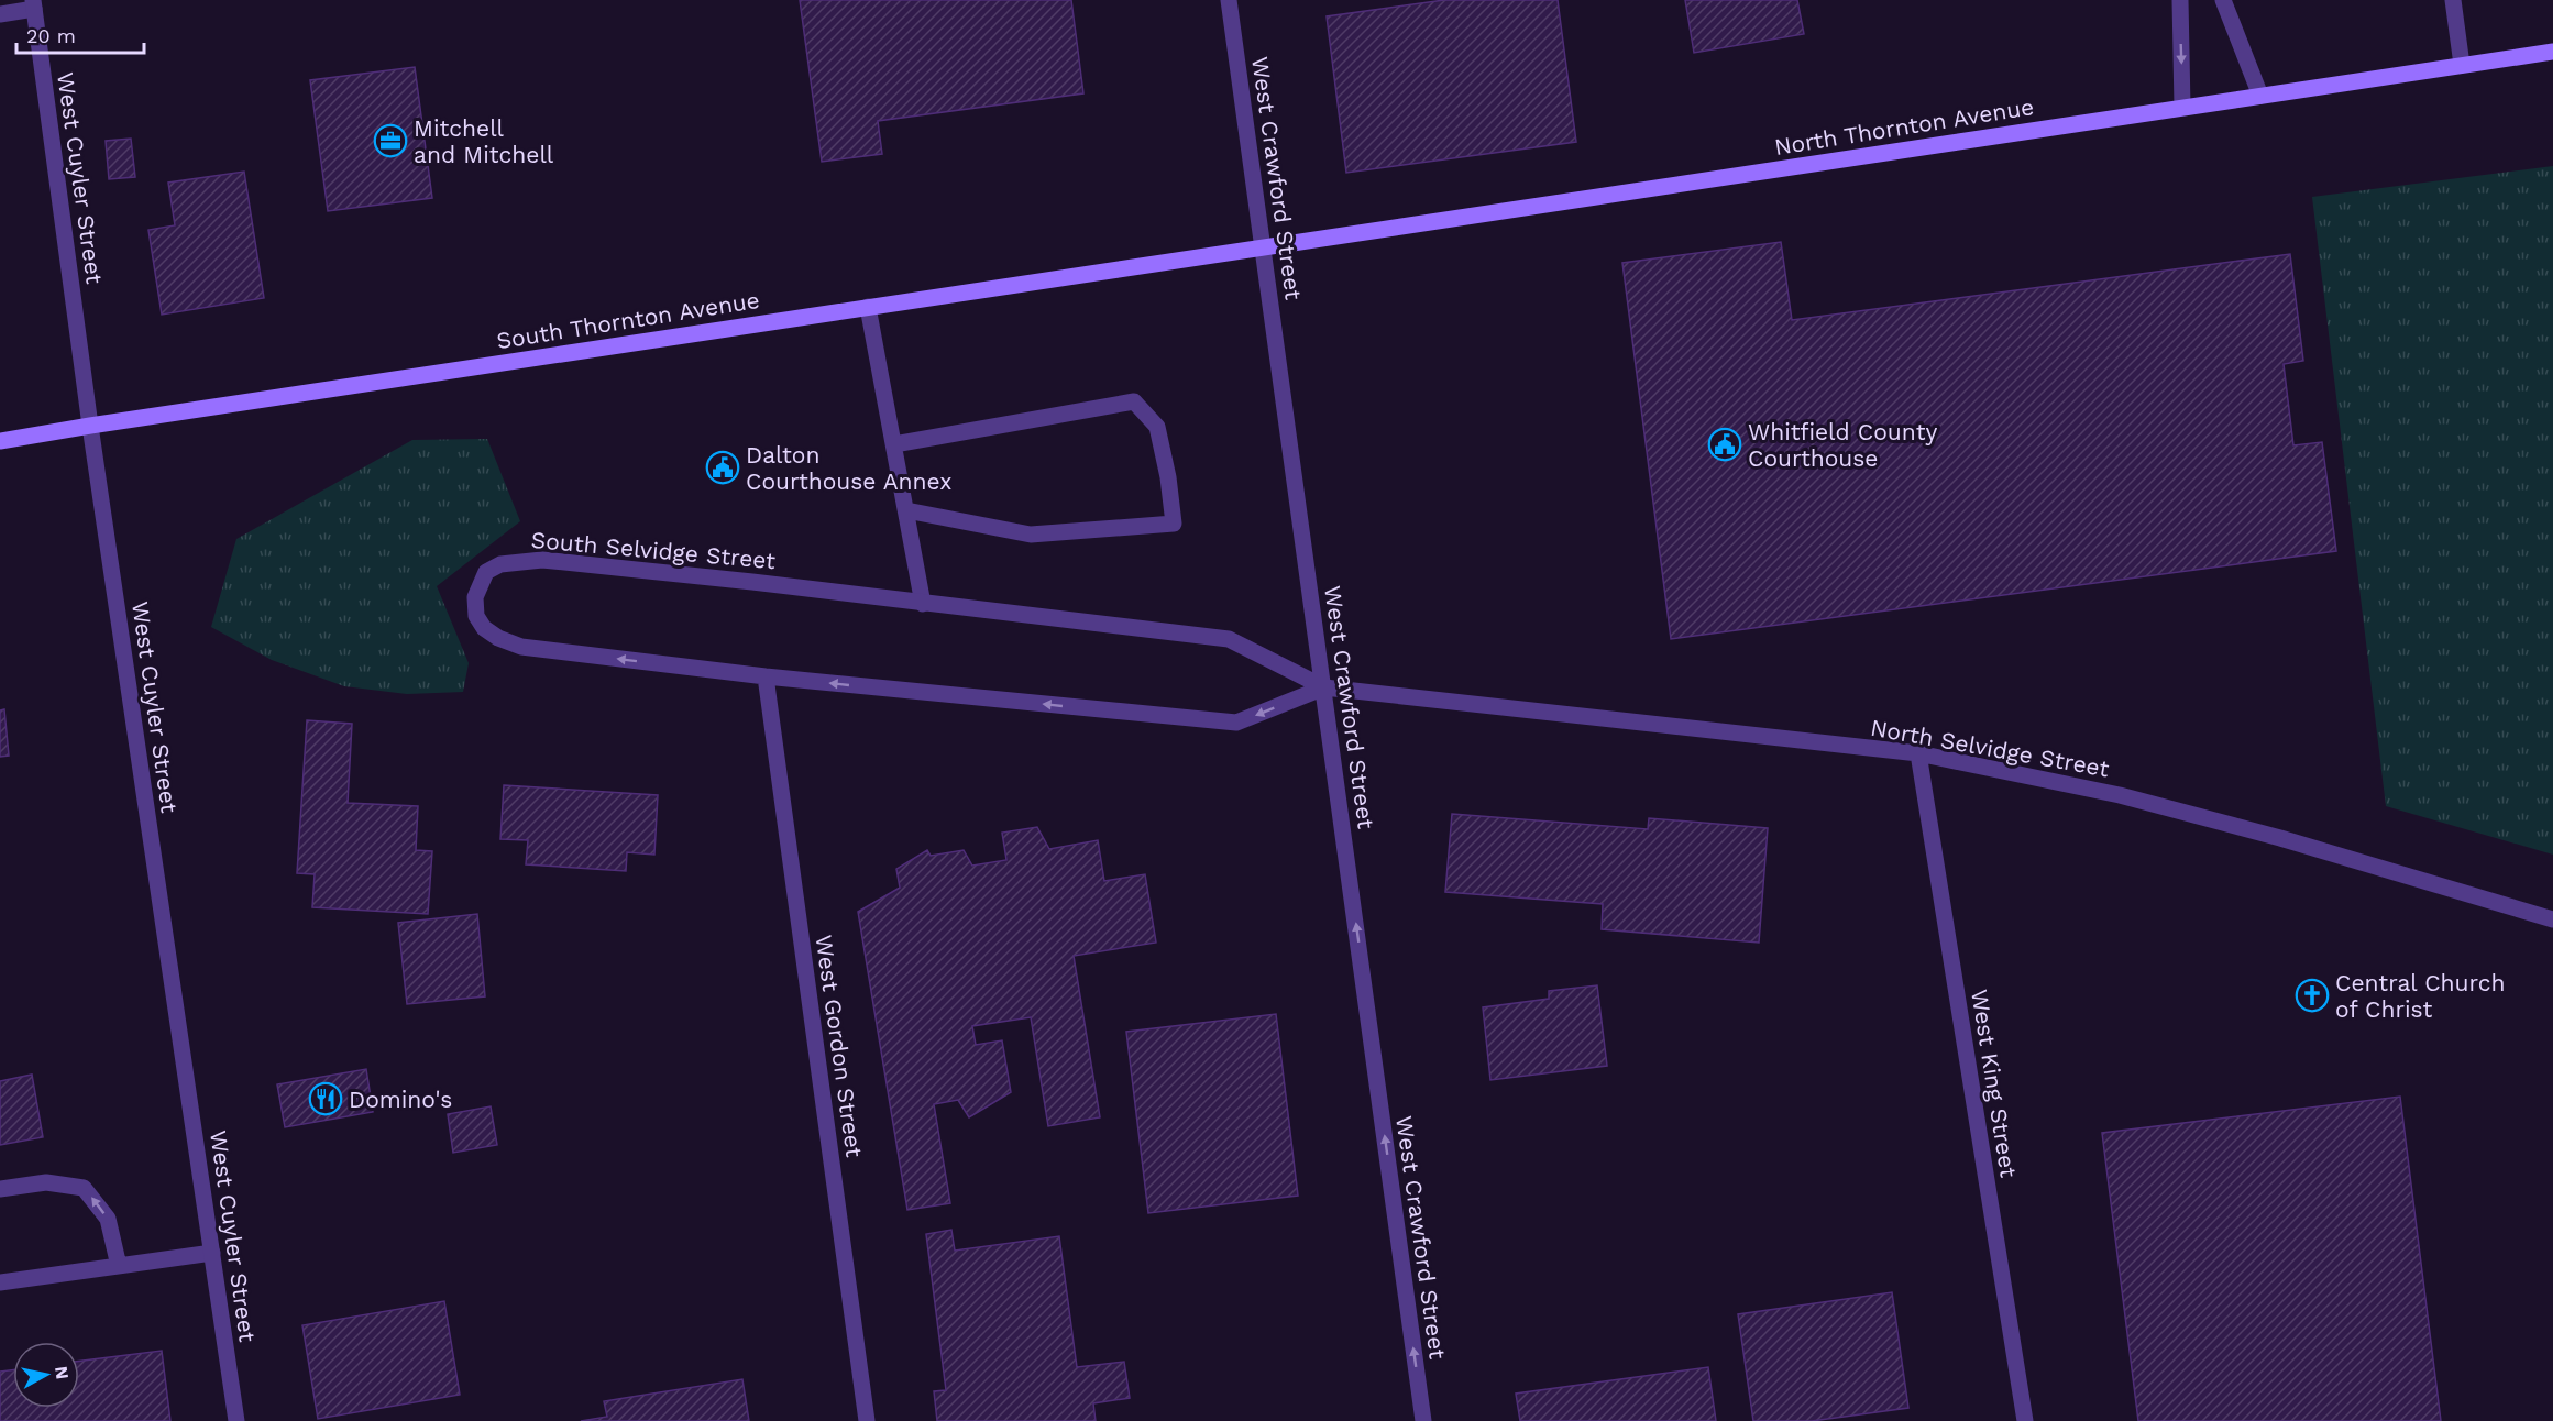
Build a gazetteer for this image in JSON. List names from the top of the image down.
{
  "streets": {
    "main road": ["North Thornton Avenue", "South Thornton Avenue"],
    "street": [
      "West Cuyler Street",
      "West Crawford Street",
      "South Selvidge Street",
      "North Selvidge Street",
      "West Gordon Street",
      "West King Street"
    ]
  },
  "crossings": [
    ["North Thornton Avenue", "West Crawford Street"],
    ["North Thornton Avenue", "South Thornton Avenue"],
    ["West Cuyler Street", "South Thornton Avenue"],
    ["West Crawford Street", "South Thornton Avenue"],
    ["West Crawford Street", "South Selvidge Street"],
    ["West Crawford Street", "North Selvidge Street"],
    ["South Selvidge Street", "North Selvidge Street"],
    ["South Selvidge Street", "West Gordon Street"],
    ["North Selvidge Street", "West King Street"]
  ],
  "one_way": ["West Crawford Street"],
  "places": {
    "office": ["Mitchell and Mitchell"],
    "public building": ["Whitfield County Courthouse", "Dalton Courthouse Annex"],
    "church": ["Central Church of Christ"],
    "restaurant": ["Domino's"]
  },
  "scale_bar": "20 m",
  "north": "right"
}
